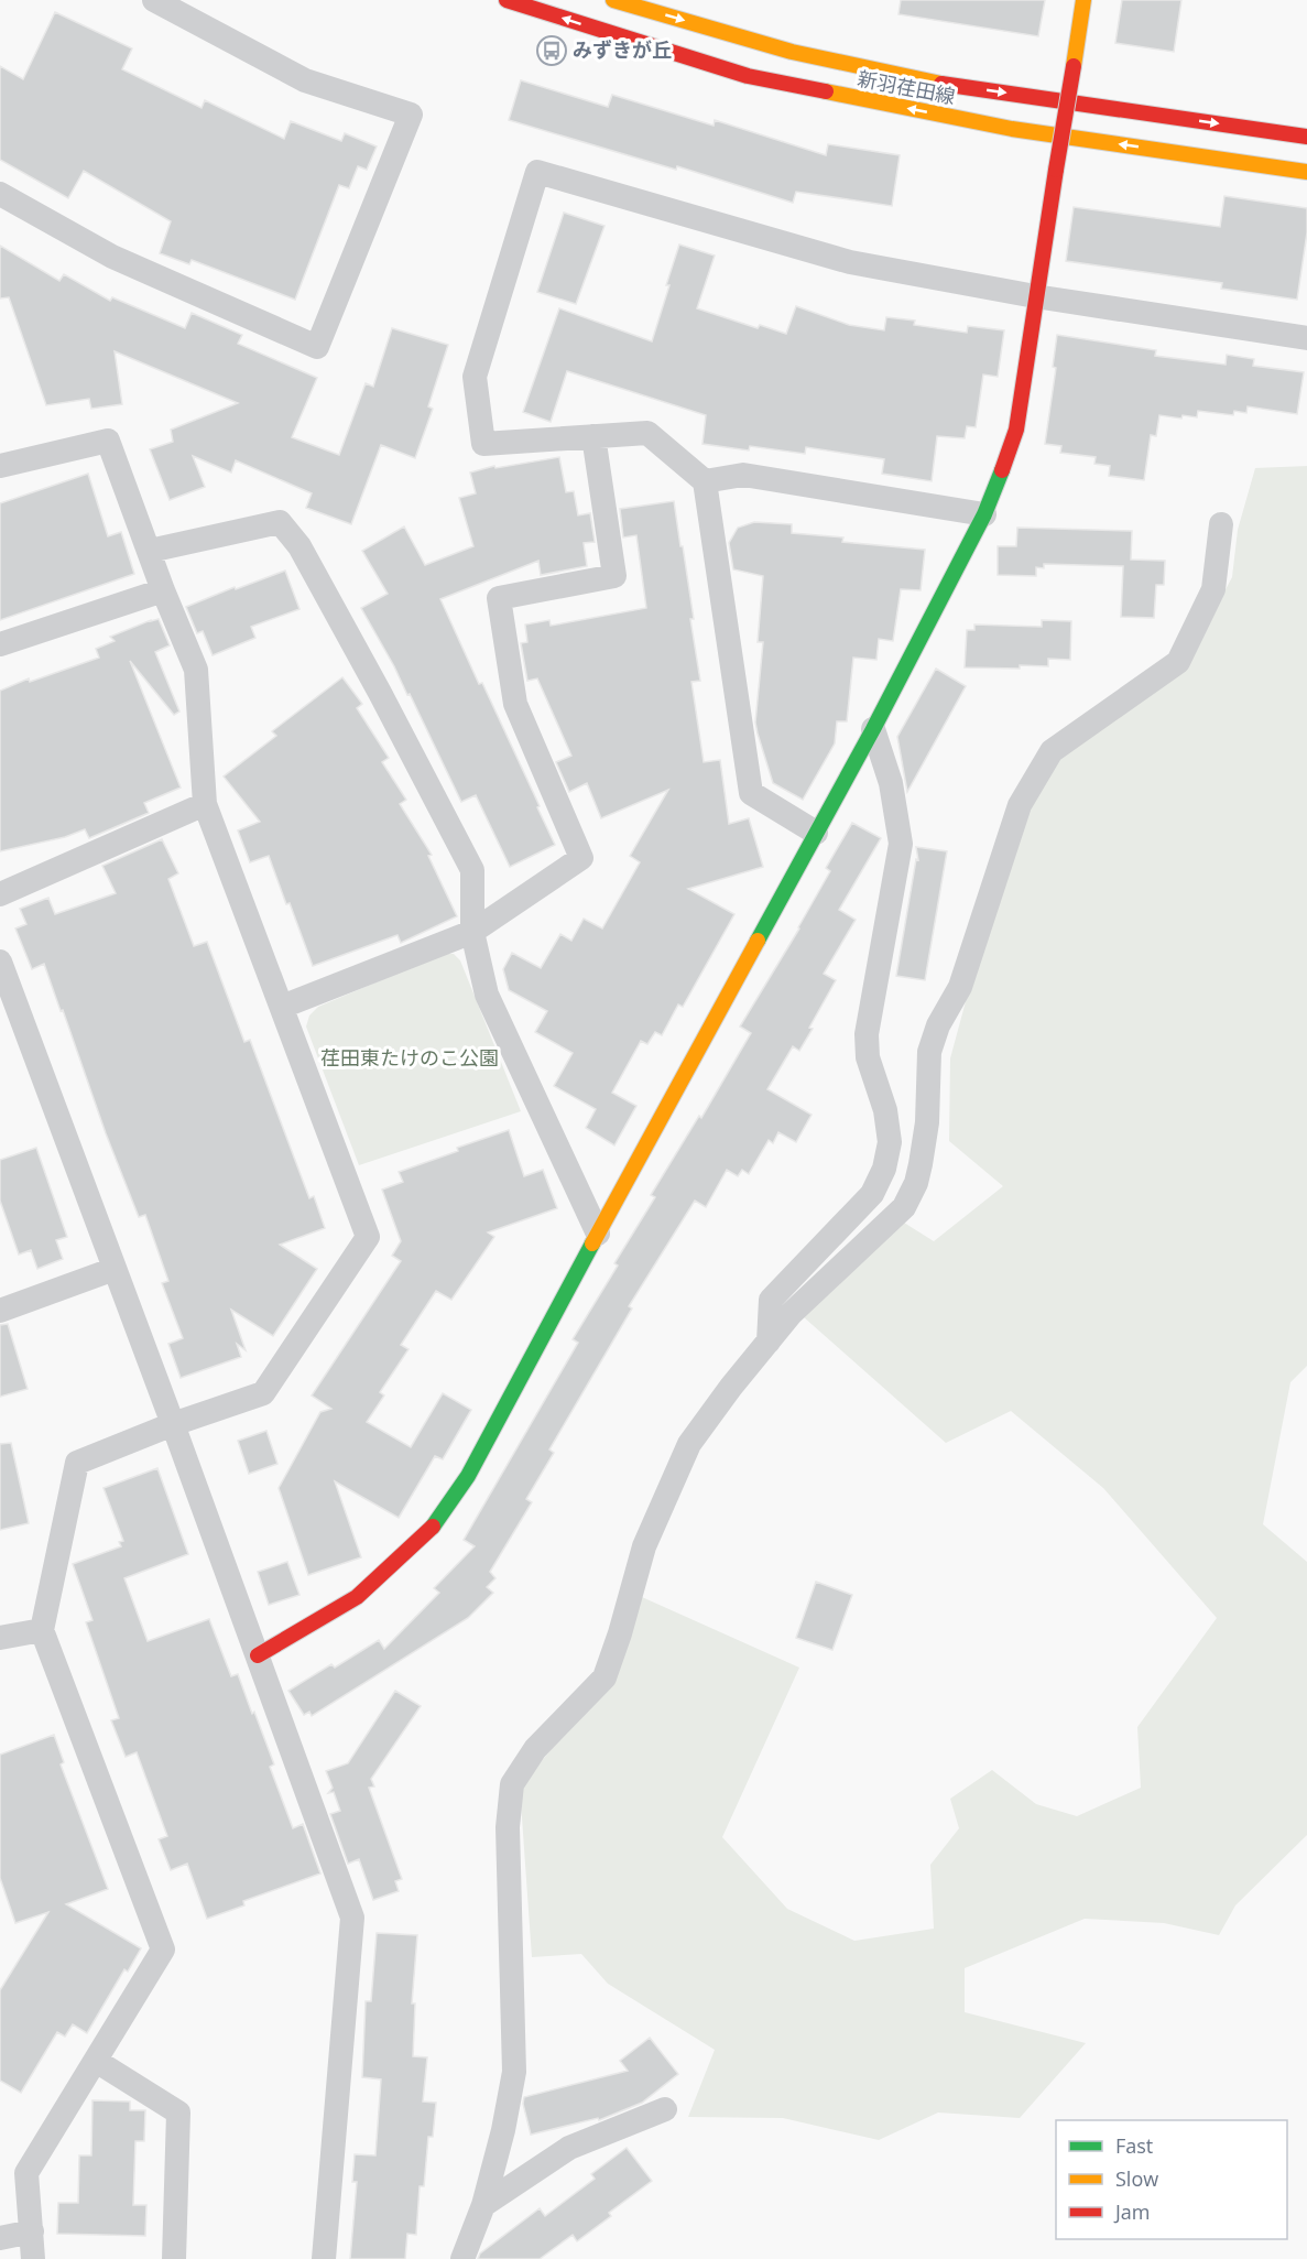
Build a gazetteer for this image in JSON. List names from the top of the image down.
{
  "streets": {
    "street": ["新羽荏田線"]
  },
  "parks": ["荏田東たけのこ公園"],
  "places": {
    "bus stop": ["みずきが丘"]
  },
  "legend": ["Fast", "Slow", "Jam"]
}
